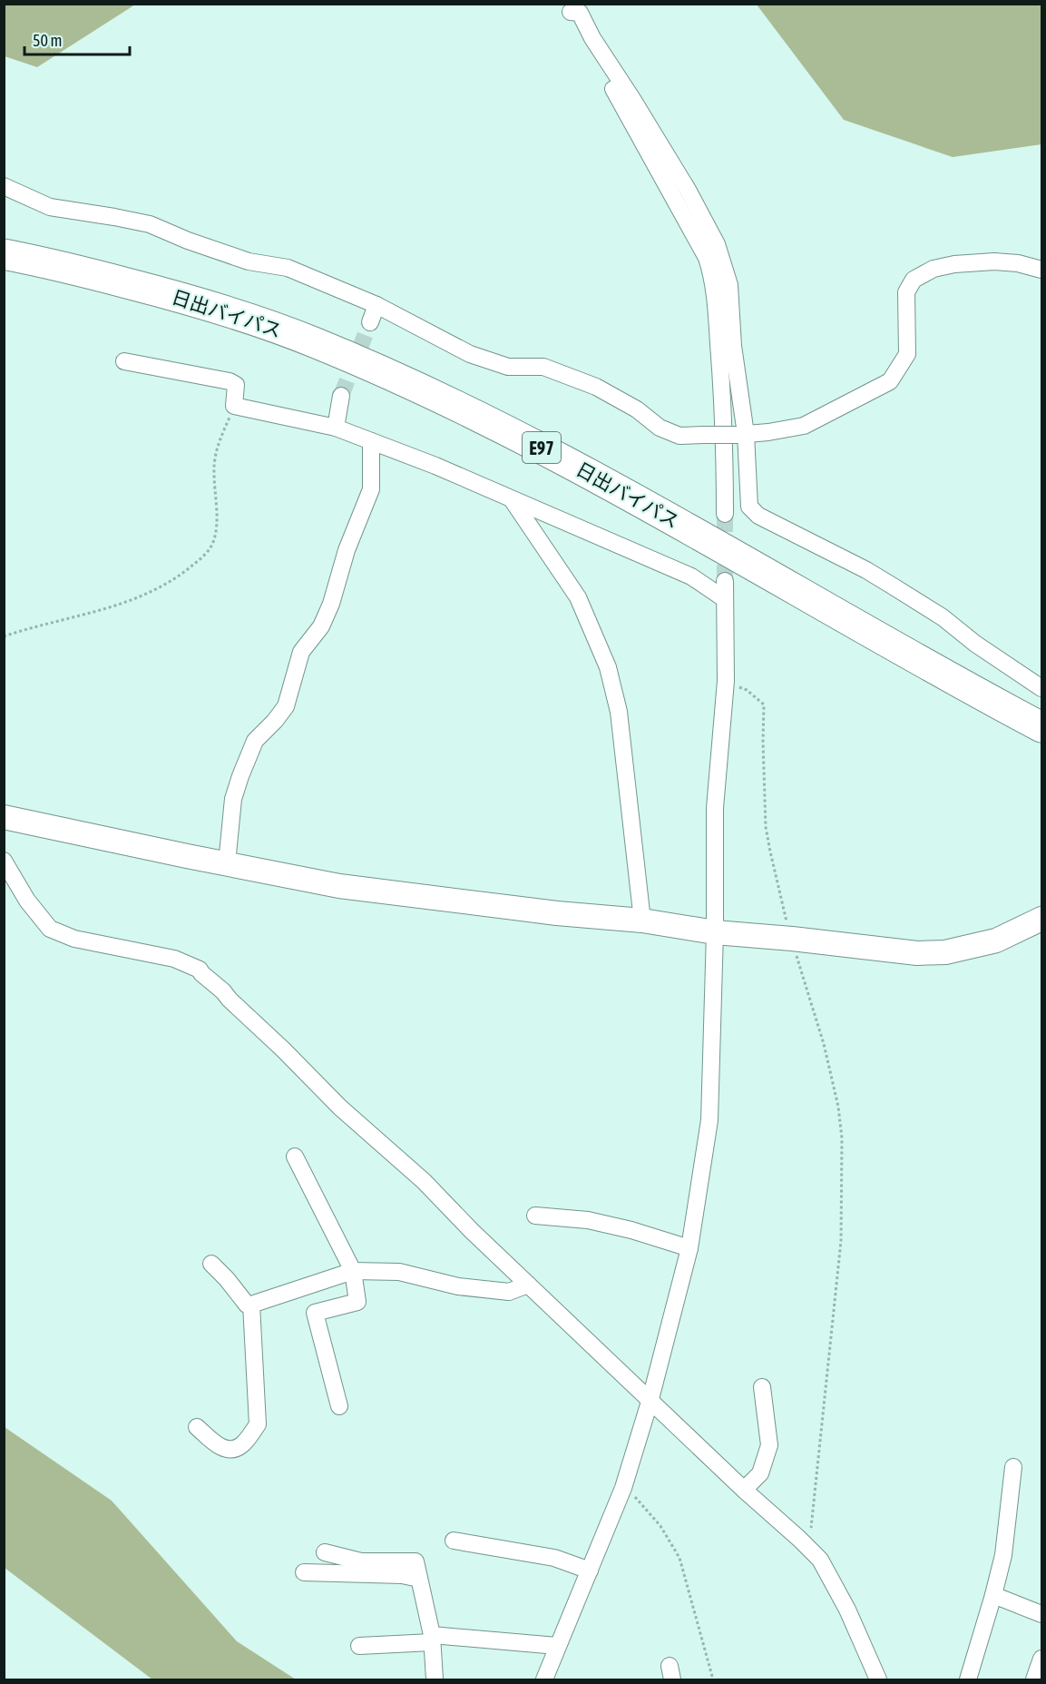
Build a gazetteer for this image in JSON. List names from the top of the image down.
{
  "streets": {
    "highway": ["日出バイパス", "E97"]
  },
  "scale_bar": "50 m"
}
